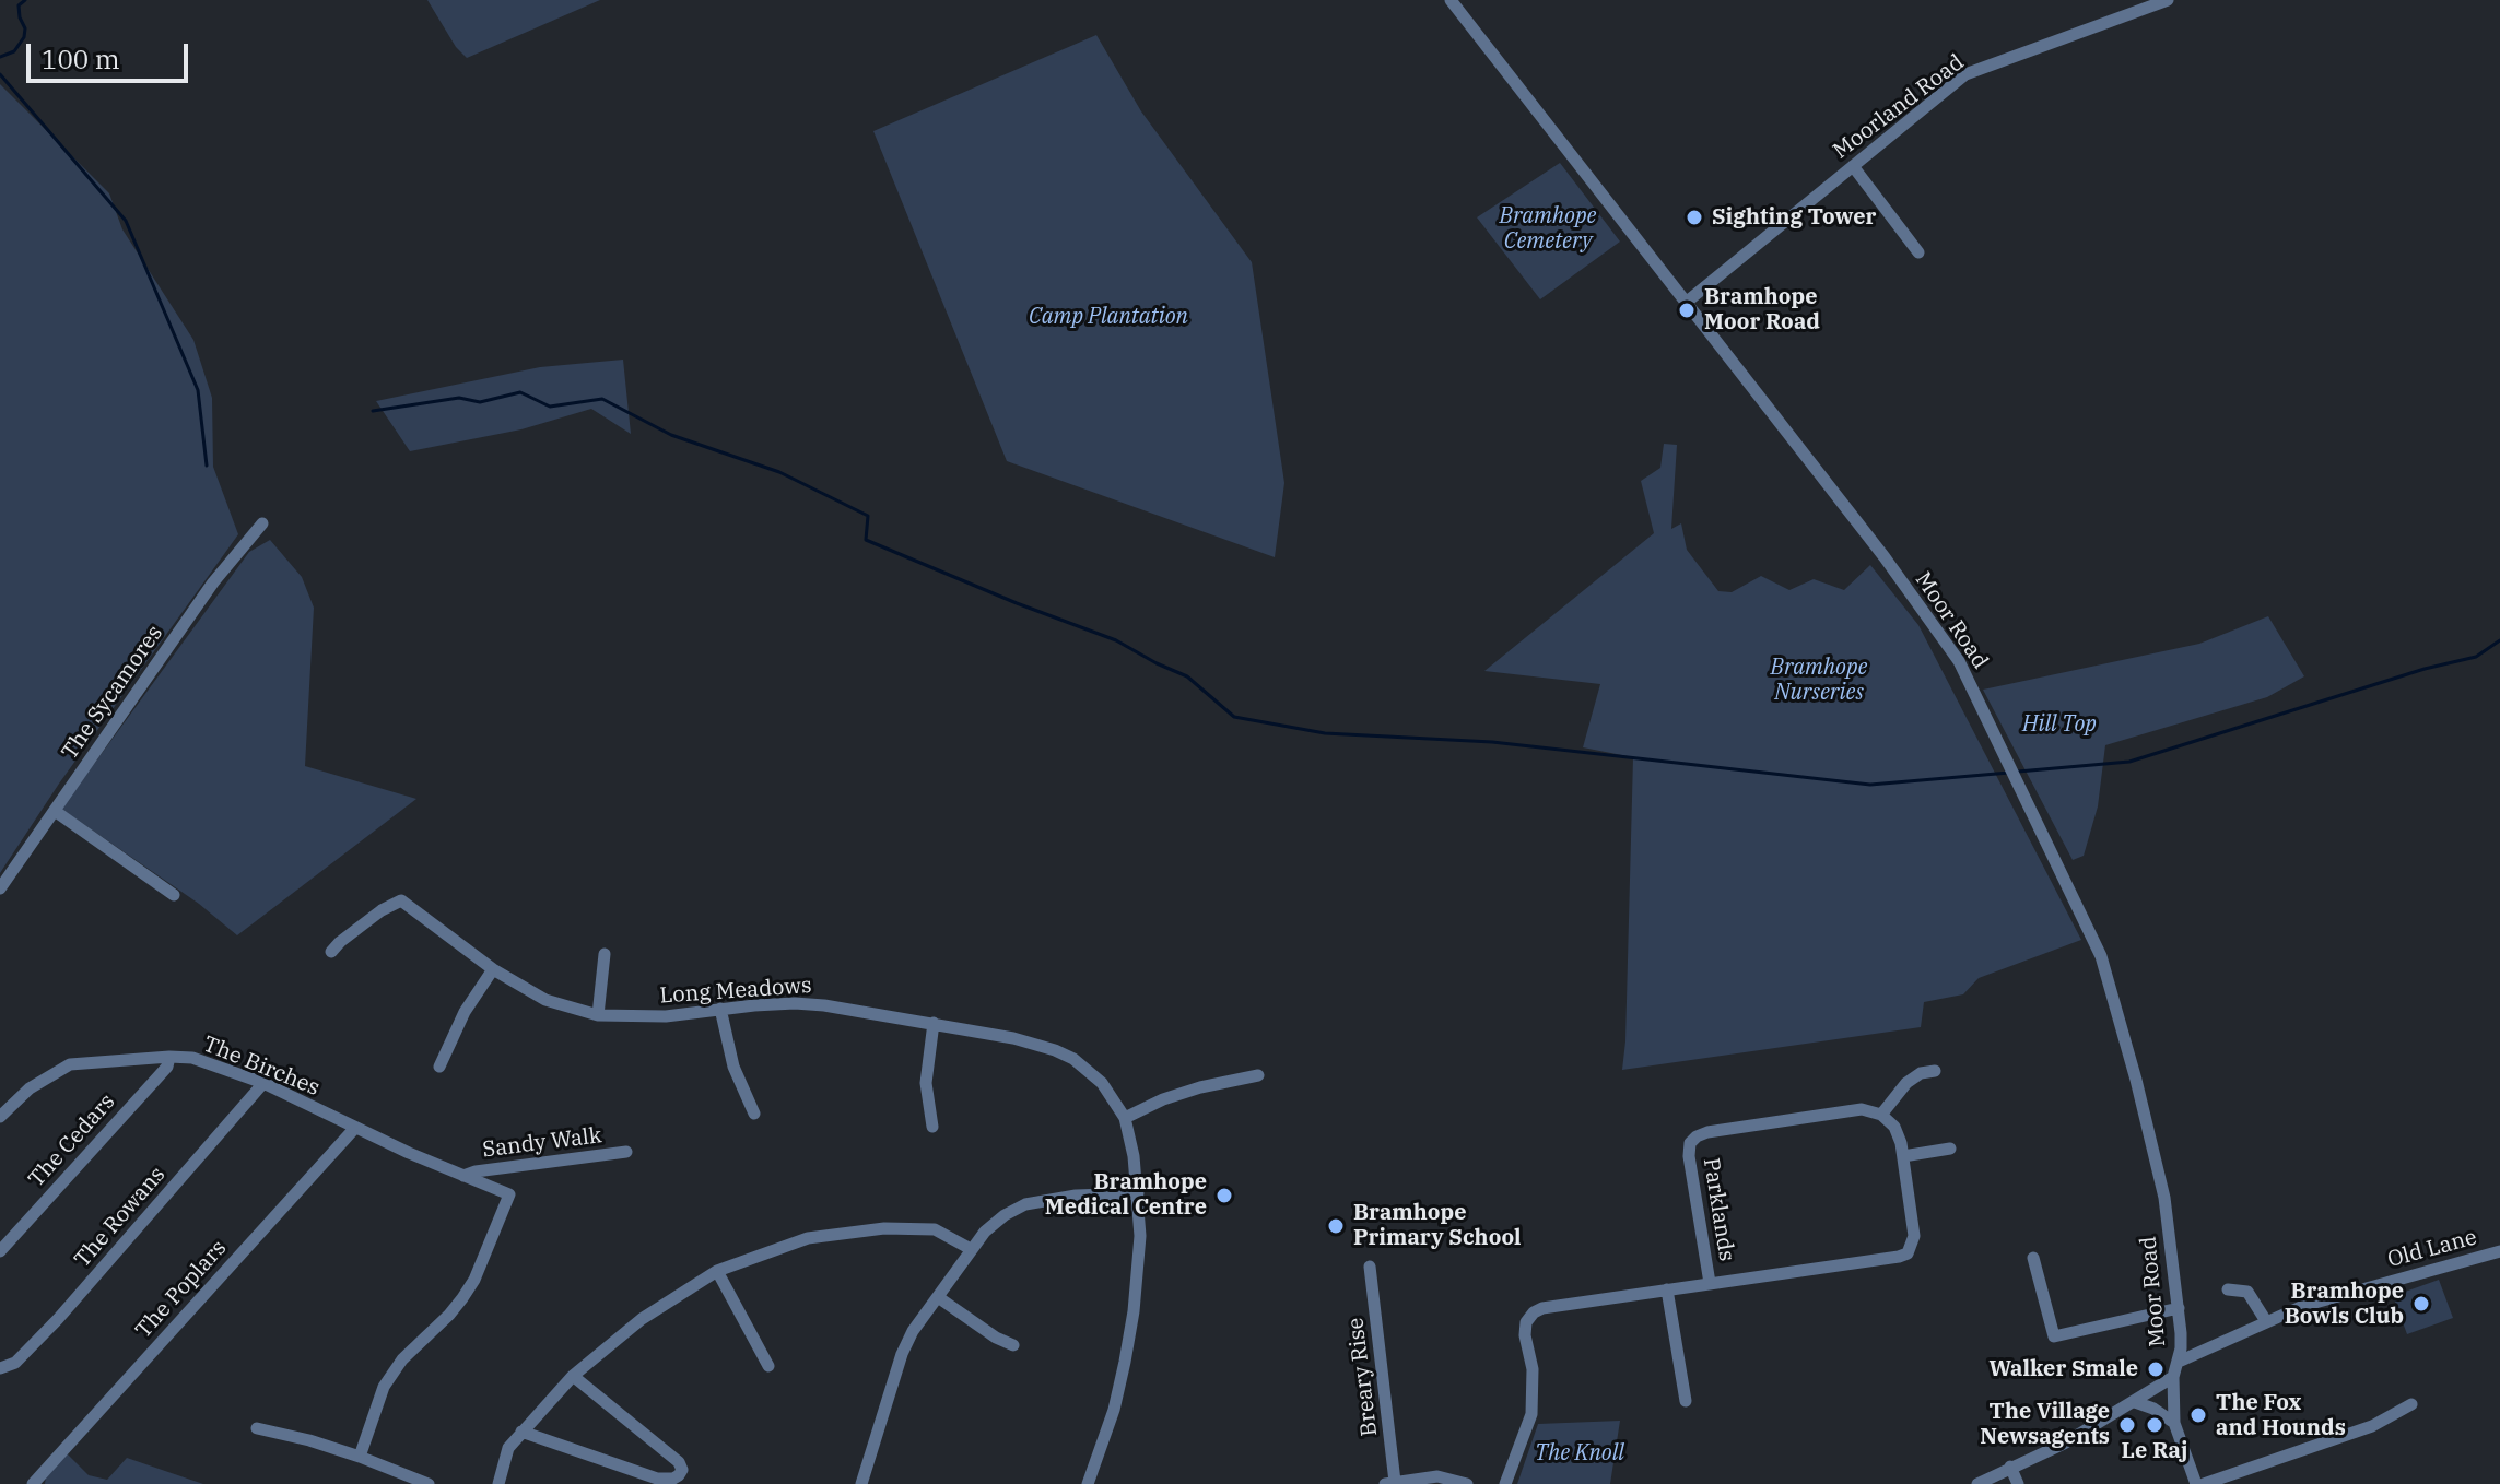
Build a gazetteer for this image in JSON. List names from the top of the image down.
{
  "streets": {
    "street": [
      "Moorland Road",
      "Moor Road",
      "The Sycamores",
      "Long Meadows",
      "The Birches",
      "The Cedars",
      "Sandy Walk",
      "Parklands",
      "The Rowans",
      "Old Lane",
      "The Poplars",
      "Breary Rise"
    ]
  },
  "crossings": [
    ["Moorland Road", "Moor Road"],
    ["Moor Road", "Old Lane"],
    ["The Birches", "The Cedars"],
    ["The Birches", "Sandy Walk"],
    ["The Birches", "The Rowans"],
    ["The Birches", "The Poplars"]
  ],
  "parks": [
    "Bramhope Cemetery",
    "Camp Plantation",
    "Bramhope Nurseries",
    "Hill Top",
    "The Knoll"
  ],
  "places": [
    "Sighting Tower",
    "Bramhope Moor Road",
    "Bramhope Medical Centre",
    "Bramhope Primary School",
    "Bramhope Bowls Club",
    "Walker Smale",
    "The Fox and Hounds",
    "The Village Newsagents",
    "Le Raj"
  ],
  "scale_bar": "100 m"
}
